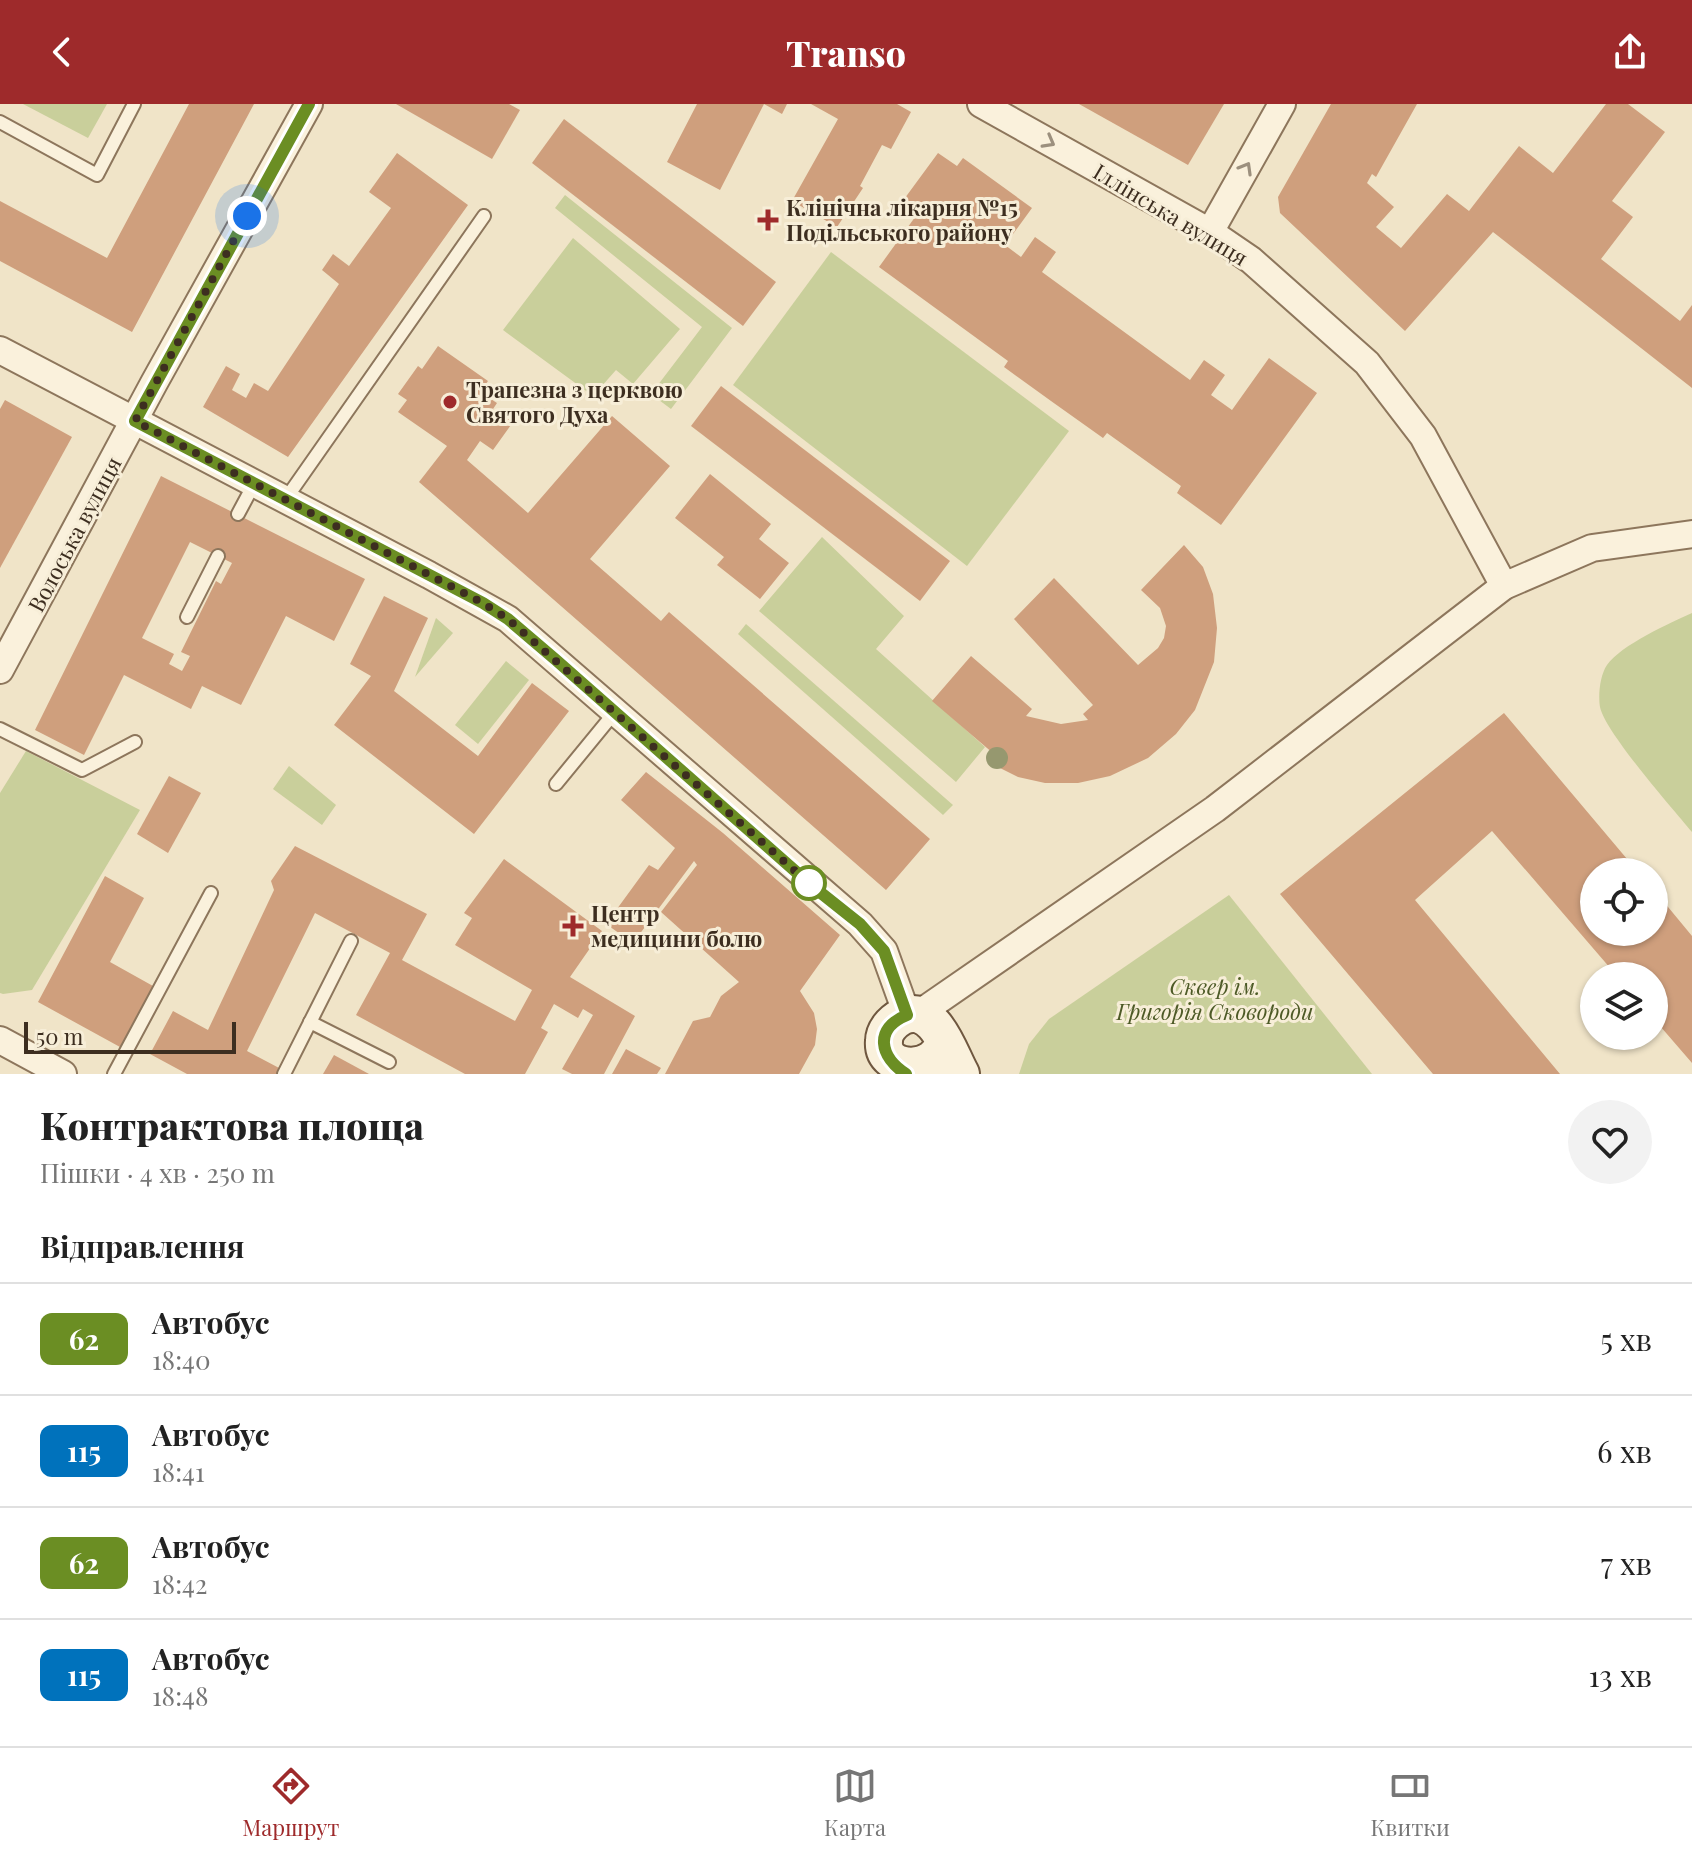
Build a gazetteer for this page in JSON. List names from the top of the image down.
{
  "streets": {
    "street": ["Іллінська вулиця", "Волоська вулиця"]
  },
  "one_way": ["Іллінська вулиця"],
  "parks": ["Сквер ім. Григорія Сковороди"],
  "places": {
    "health": ["Клінічна лікарня №15 Подільського району", "Центр медицини болю"],
    "other": ["Трапезна з церквою Святого Духа"]
  },
  "lines": ["bus line 62"],
  "scale_bar": "50 m",
  "page": {
    "header": "Transo",
    "scale": "50 m",
    "heading": [
      ["Контрактова площа", "Пішки · 4 хв · 250 m"],
      "Відправлення"
    ],
    "list": [
      {
        "mark": "62",
        "name": "Автобус",
        "note": "18:40",
        "value": "5 хв"
      },
      {
        "mark": "115",
        "name": "Автобус",
        "note": "18:41",
        "value": "6 хв"
      },
      {
        "mark": "62",
        "name": "Автобус",
        "note": "18:42",
        "value": "7 хв"
      },
      {
        "mark": "115",
        "name": "Автобус",
        "note": "18:48",
        "value": "13 хв"
      }
    ],
    "tabs": ["Маршрут", "Карта", "Квитки"]
  }
}
